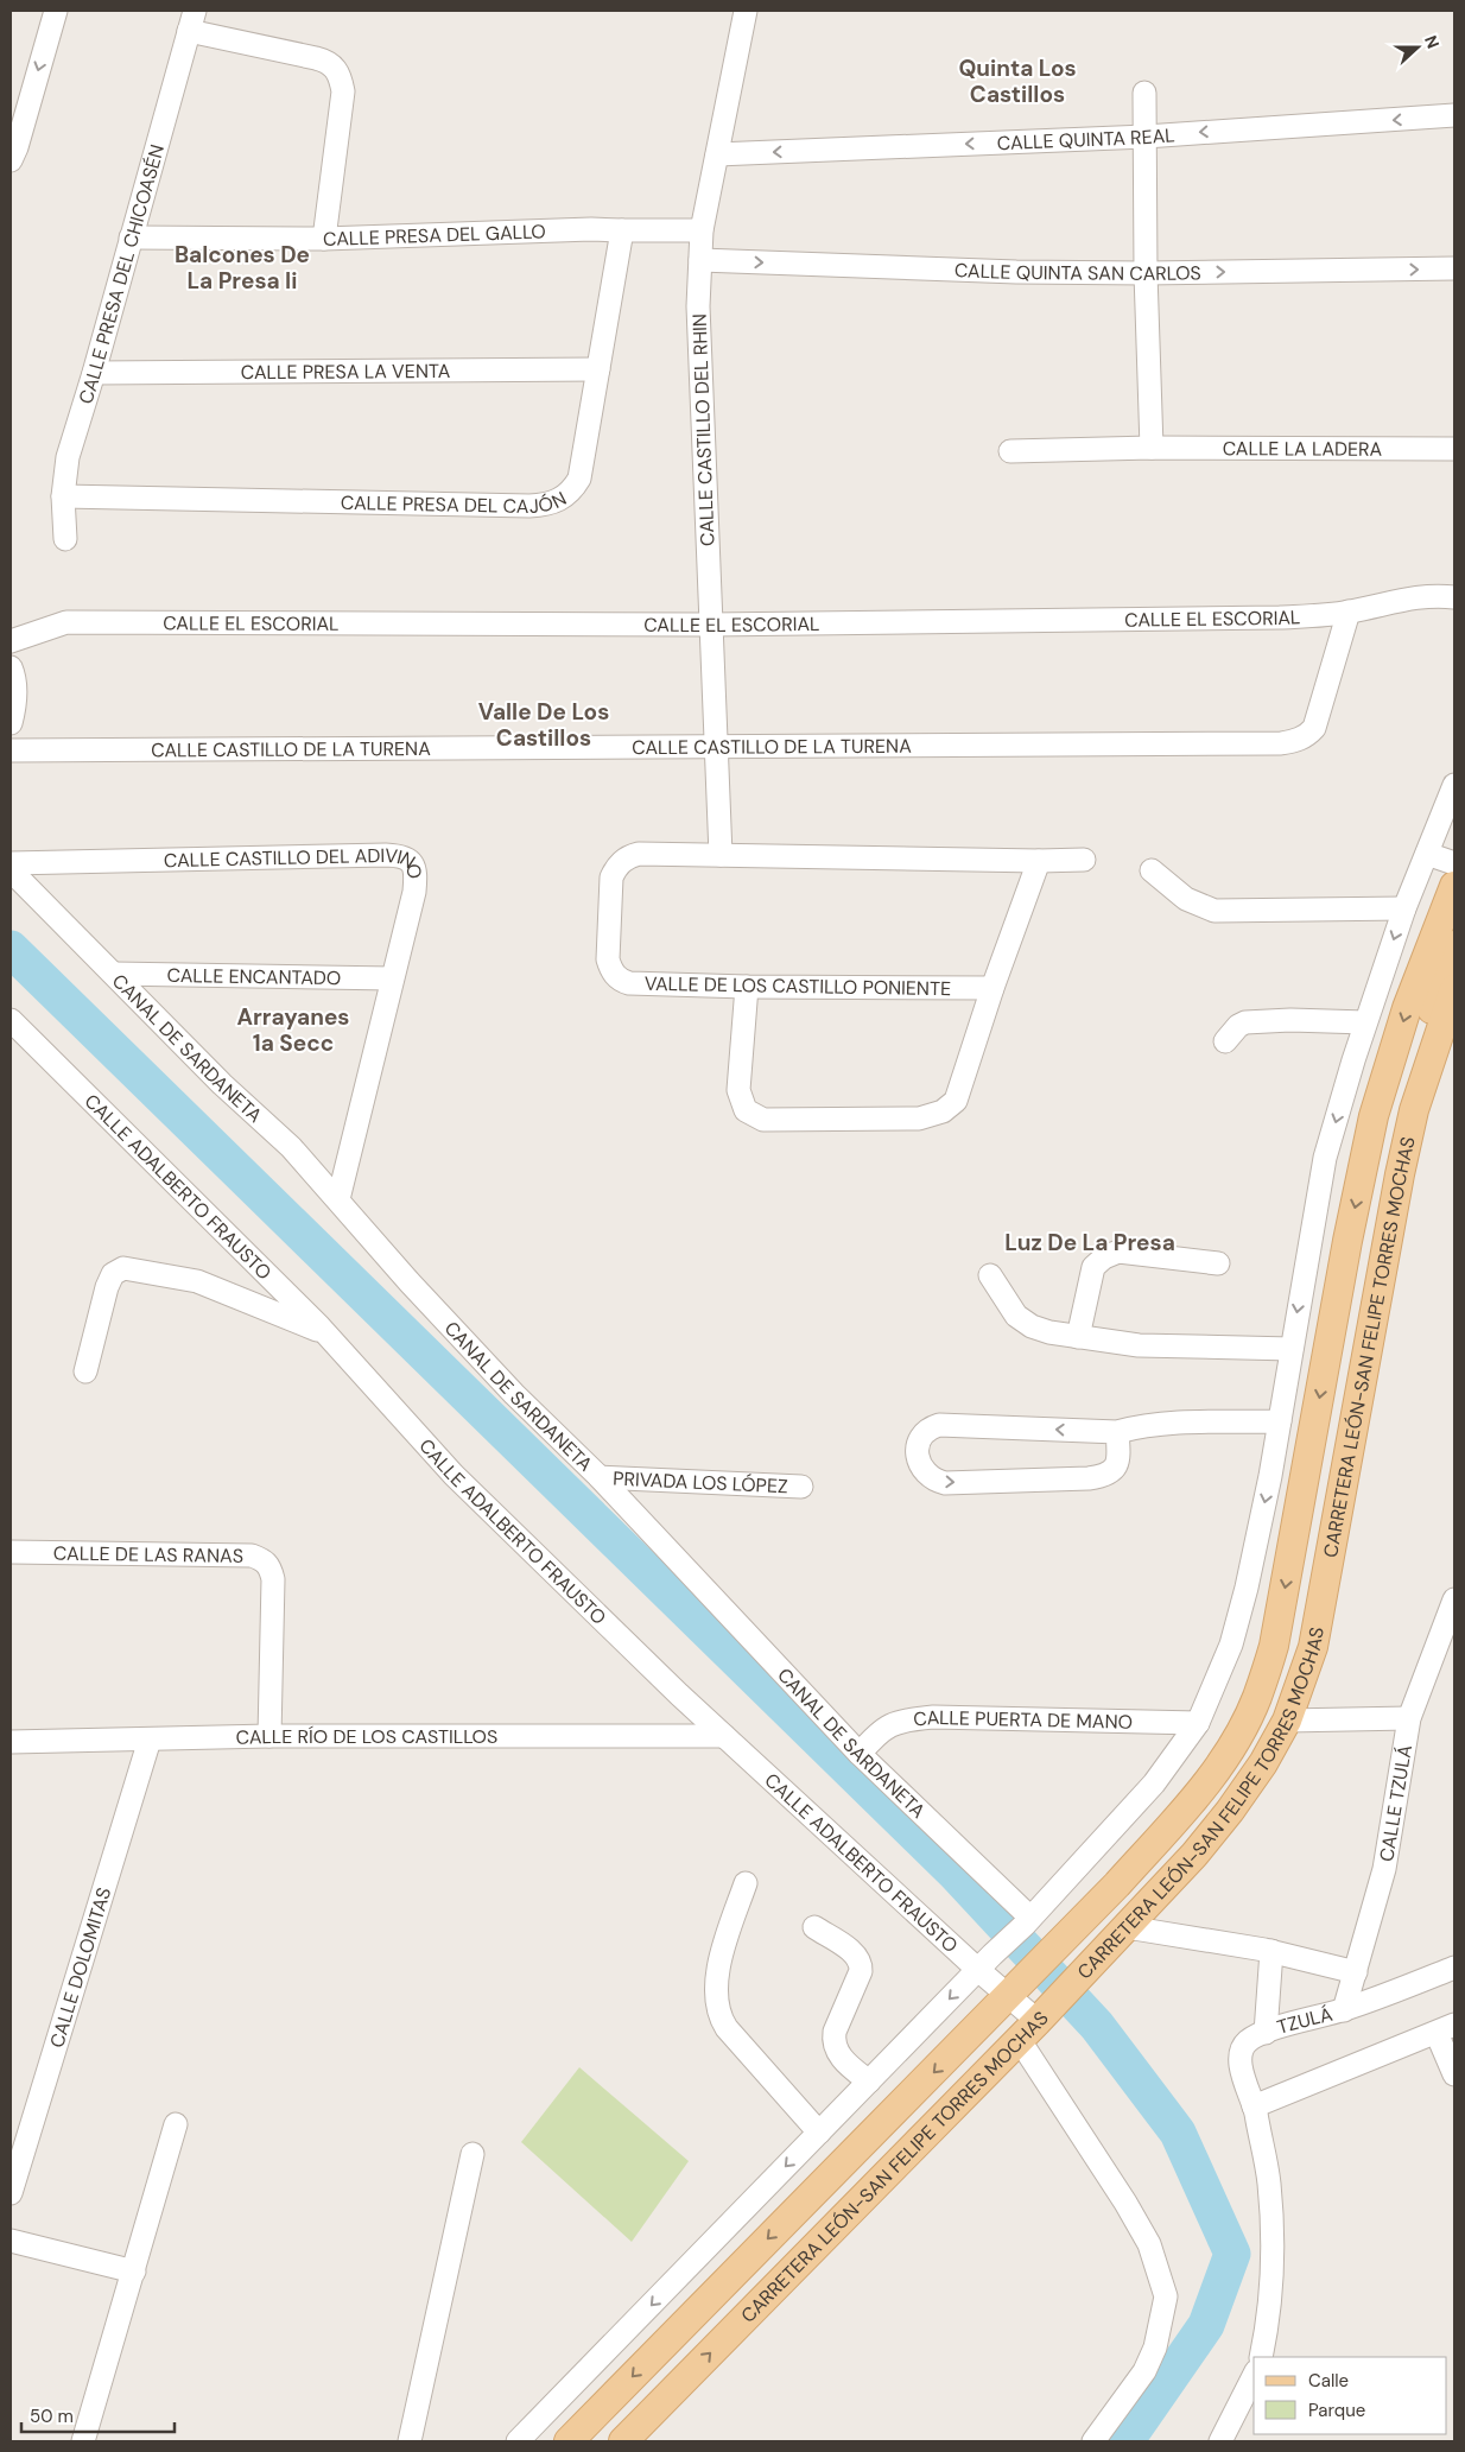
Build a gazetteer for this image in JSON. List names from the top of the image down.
{
  "streets": {
    "main road": ["CARRETERA LEÓN-SAN FELIPE TORRES MOCHAS"],
    "street": [
      "CALLE QUINTA REAL",
      "CALLE PRESA DEL GALLO",
      "CALLE QUINTA SAN CARLOS",
      "CALLE PRESA DEL CHICOASÉN",
      "CALLE PRESA LA VENTA",
      "CALLE CASTILLO DEL RHIN",
      "CALLE LA LADERA",
      "CALLE PRESA DEL CAJÓN",
      "CALLE EL ESCORIAL",
      "CALLE CASTILLO DE LA TURENA",
      "CALLE CASTILLO DEL ADIVINO",
      "CALLE ENCANTADO",
      "VALLE DE LOS CASTILLO PONIENTE",
      "CANAL DE SARDANETA",
      "CALLE ADALBERTO FRAUSTO",
      "PRIVADA LOS LÓPEZ",
      "CALLE DE LAS RANAS",
      "CALLE PUERTA DE MANO",
      "CALLE RÍO DE LOS CASTILLOS",
      "CALLE TZULÁ",
      "CALLE DOLOMITAS",
      "TZULÁ"
    ]
  },
  "crossings": [
    ["CALLE QUINTA REAL", "CALLE CASTILLO DEL RHIN"],
    ["CALLE PRESA DEL GALLO", "CALLE PRESA DEL CHICOASÉN"],
    ["CALLE PRESA DEL GALLO", "CALLE CASTILLO DEL RHIN"],
    ["CALLE PRESA DEL GALLO", "CALLE PRESA DEL CAJÓN"],
    ["CALLE QUINTA SAN CARLOS", "CALLE CASTILLO DEL RHIN"],
    ["CALLE PRESA DEL CHICOASÉN", "CALLE PRESA LA VENTA"],
    ["CALLE PRESA DEL CHICOASÉN", "CALLE PRESA DEL CAJÓN"],
    ["CALLE PRESA LA VENTA", "CALLE PRESA DEL CAJÓN"],
    ["CALLE CASTILLO DEL RHIN", "CALLE EL ESCORIAL"],
    ["CALLE CASTILLO DEL RHIN", "CALLE CASTILLO DE LA TURENA"],
    ["CALLE CASTILLO DEL RHIN", "VALLE DE LOS CASTILLO PONIENTE"],
    ["CALLE EL ESCORIAL", "CALLE CASTILLO DE LA TURENA"],
    ["CALLE CASTILLO DEL ADIVINO", "CALLE ENCANTADO"],
    ["CALLE CASTILLO DEL ADIVINO", "CANAL DE SARDANETA"],
    ["CALLE ENCANTADO", "CANAL DE SARDANETA"],
    ["CANAL DE SARDANETA", "PRIVADA LOS LÓPEZ"],
    ["CANAL DE SARDANETA", "CALLE PUERTA DE MANO"],
    ["CALLE ADALBERTO FRAUSTO", "CARRETERA LEÓN-SAN FELIPE TORRES MOCHAS"],
    ["CALLE ADALBERTO FRAUSTO", "CALLE RÍO DE LOS CASTILLOS"],
    ["CALLE DE LAS RANAS", "CALLE RÍO DE LOS CASTILLOS"],
    ["CALLE RÍO DE LOS CASTILLOS", "CALLE DOLOMITAS"],
    ["CALLE TZULÁ", "TZULÁ"]
  ],
  "one_way": ["CALLE QUINTA REAL", "CALLE QUINTA SAN CARLOS"],
  "districts": [
    "Quinta Los Castillos",
    "Balcones De La Presa Ii",
    "Valle De Los Castillos",
    "Arrayanes 1a Secc",
    "Luz De La Presa"
  ],
  "legend": ["Calle", "Parque"],
  "scale_bar": "50 m",
  "north": "right"
}
